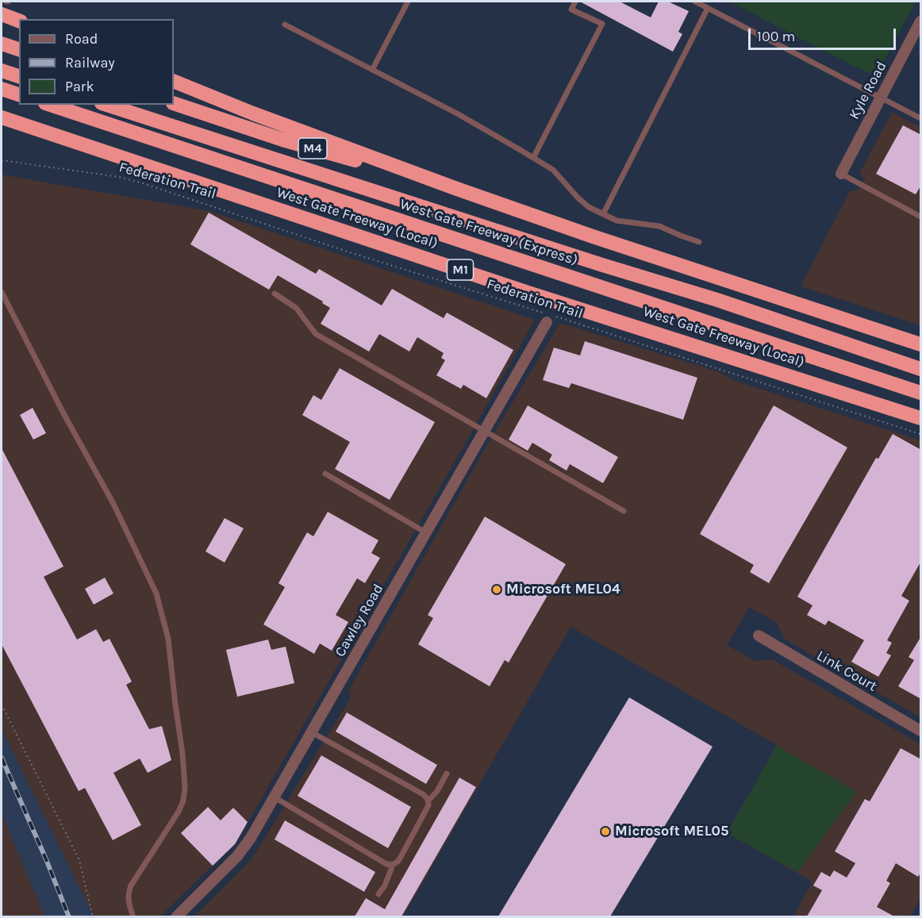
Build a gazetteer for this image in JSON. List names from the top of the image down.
{
  "streets": {
    "highway": [
      "M4",
      "West Gate Freeway (Local)",
      "West Gate Freeway (Express)",
      "M1"
    ],
    "street": ["Kyle Road", "Cawley Road", "Link Court"],
    "path": ["Federation Trail"]
  },
  "crossings": [
    ["Federation Trail", "Cawley Road"]
  ],
  "places": ["Microsoft MEL04", "Microsoft MEL05"],
  "legend": ["Road", "Railway", "Park"],
  "scale_bar": "100 m"
}
